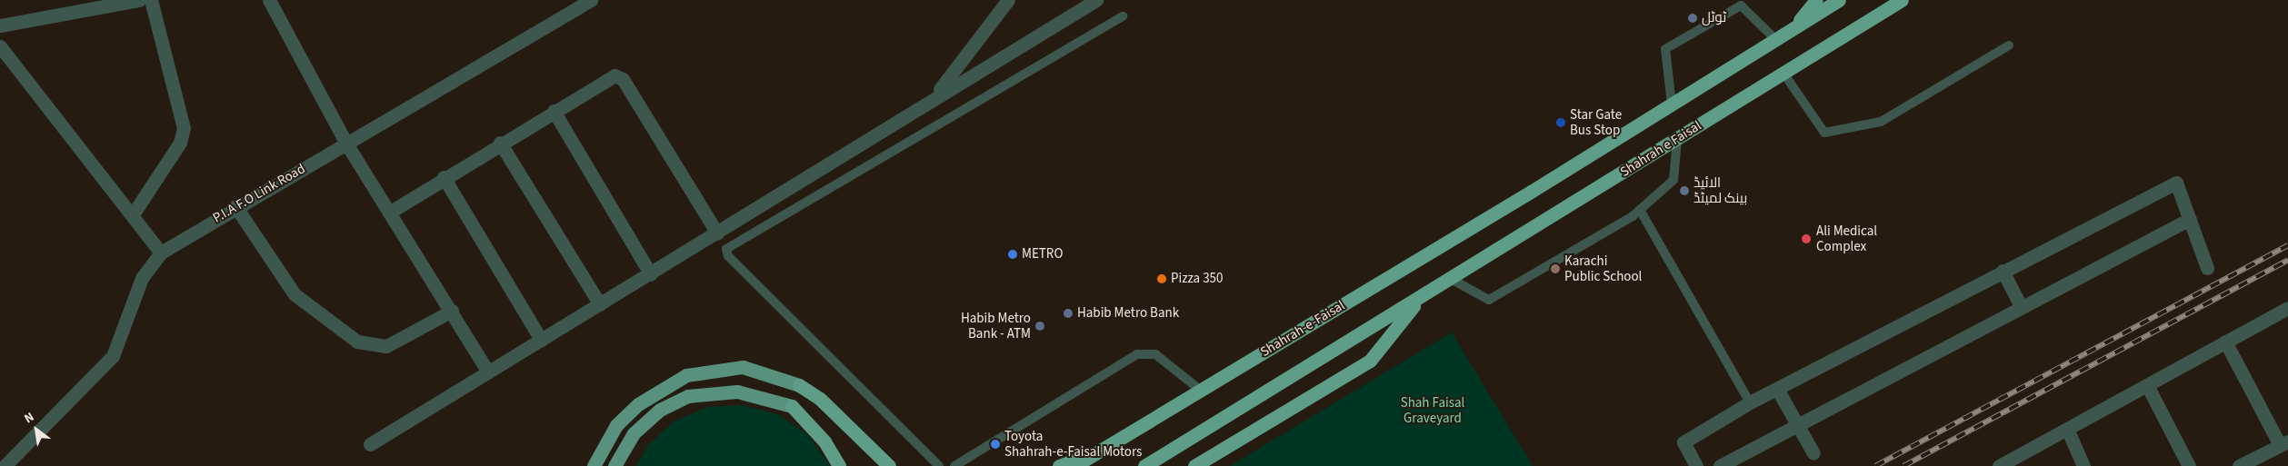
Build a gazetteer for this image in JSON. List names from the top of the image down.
{
  "streets": {
    "highway": ["Shahrah e Faisal", "Shahrah-e-Faisal"],
    "street": ["P.I.A F.O Link Road"]
  },
  "parks": ["Shah Faisal Graveyard"],
  "places": [
    "ٹوٹل",
    "Star Gate Bus Stop",
    "الائیڈ بینک لمیٹڈ",
    "Ali Medical Complex",
    "METRO",
    "Karachi Public School",
    "Pizza 350",
    "Habib Metro Bank",
    "Habib Metro Bank - ATM",
    "Toyota Shahrah-e-Faisal Motors"
  ],
  "north": "top left"
}
